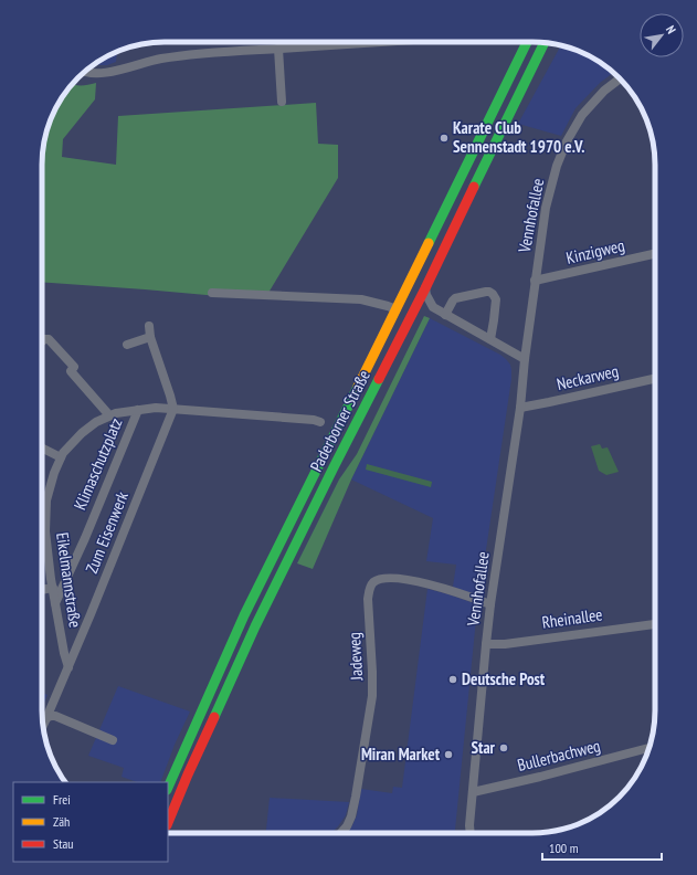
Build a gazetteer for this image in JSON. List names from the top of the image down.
{
  "streets": {
    "main road": ["Paderborner Straße"],
    "street": [
      "Vennhofallee",
      "Kinzigweg",
      "Neckarweg",
      "Klimaschutzplatz",
      "Zum Eisenwerk",
      "Eikelmannstraße",
      "Rheinallee",
      "Jadeweg",
      "Bullerbachweg"
    ]
  },
  "crossings": [
    ["Vennhofallee", "Kinzigweg"],
    ["Vennhofallee", "Neckarweg"],
    ["Vennhofallee", "Rheinallee"],
    ["Vennhofallee", "Jadeweg"],
    ["Vennhofallee", "Bullerbachweg"],
    ["Klimaschutzplatz", "Eikelmannstraße"],
    ["Zum Eisenwerk", "Eikelmannstraße"]
  ],
  "places": [
    "Karate Club Sennenstadt 1970 e.V.",
    "Deutsche Post",
    "Star",
    "Miran Market"
  ],
  "legend": ["Frei", "Zäh", "Stau"],
  "scale_bar": "100 m",
  "north": "top right"
}
